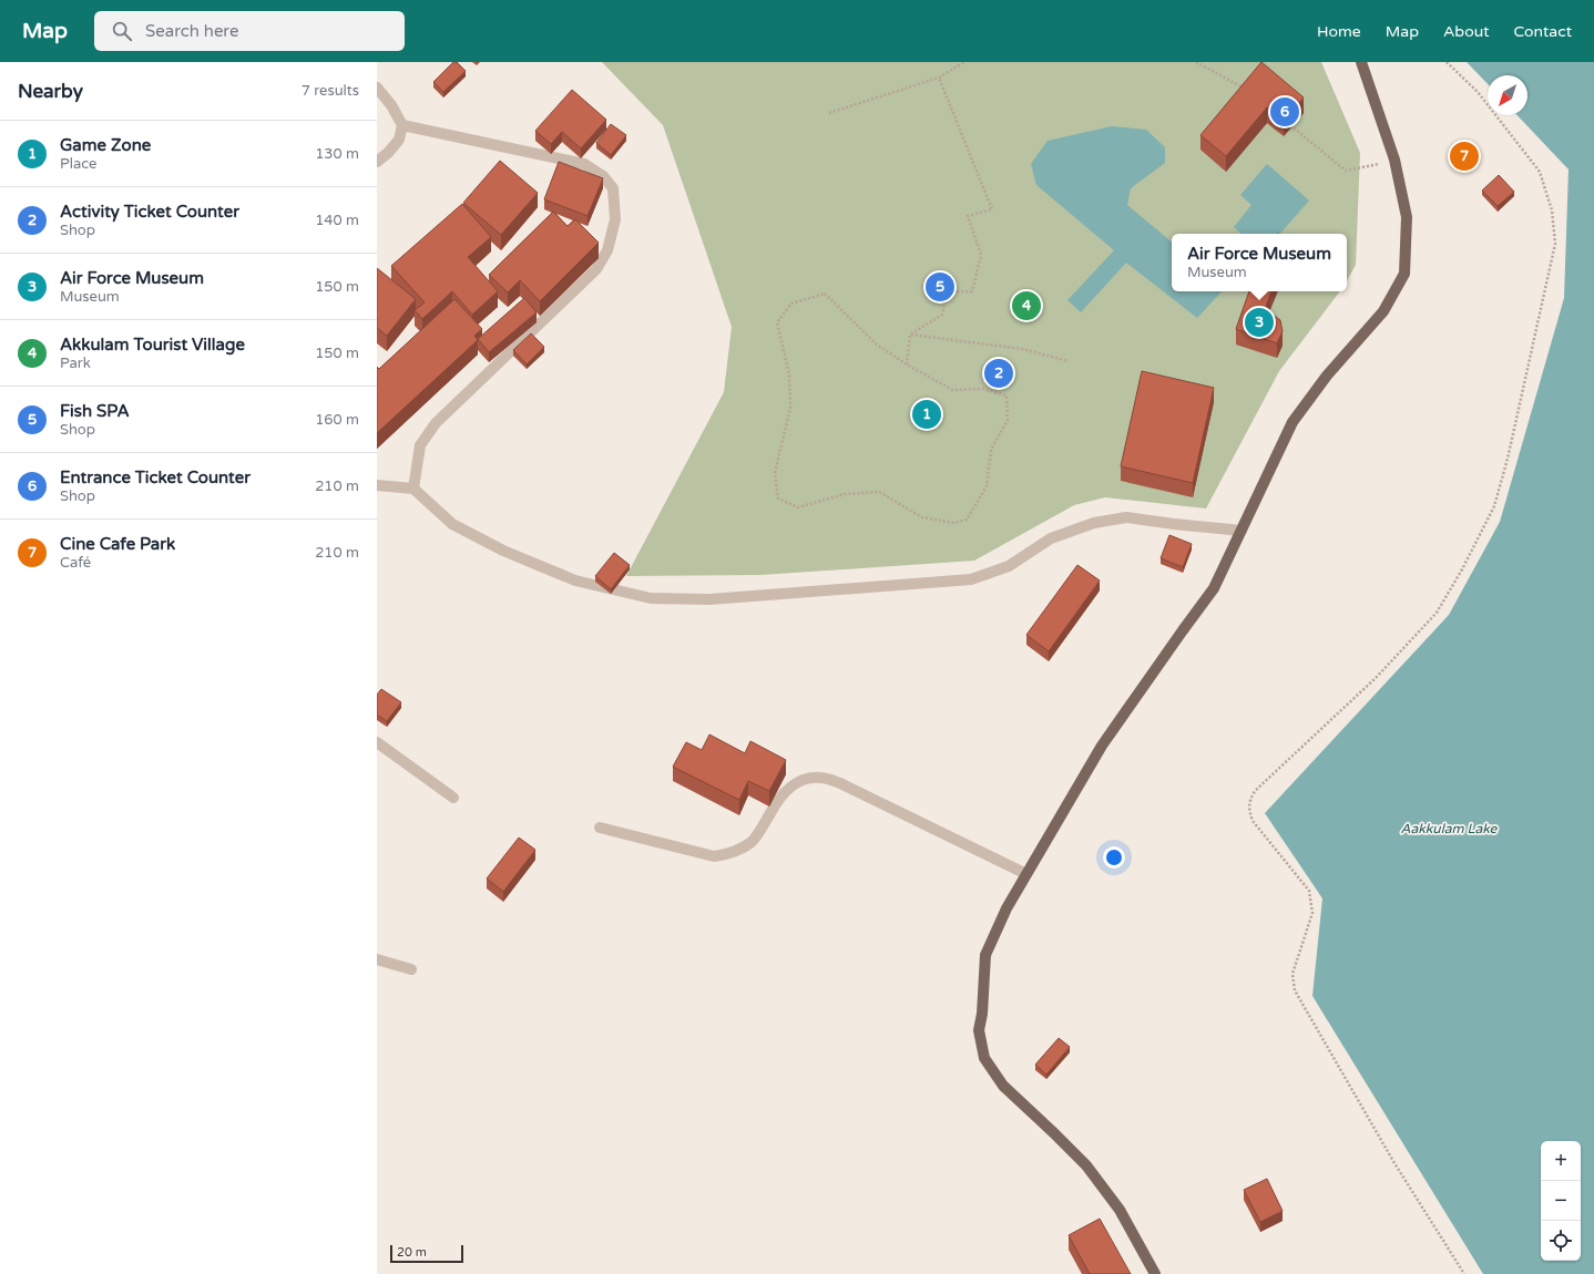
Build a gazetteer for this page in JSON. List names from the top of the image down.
{
  "water": ["Aakkulam Lake"],
  "scale_bar": "20 m",
  "north": "bottom left",
  "page": {
    "header": "Map",
    "search": "Search here",
    "nav": [
      "Home",
      "Map",
      "About",
      "Contact"
    ],
    "heading": ["Nearby", "7 results"],
    "pins": [
      "6",
      "7",
      "5",
      "4",
      "3",
      "2",
      "1"
    ],
    "list": [
      {
        "mark": "1",
        "name": "Game Zone",
        "note": "Place",
        "value": "130 m"
      },
      {
        "mark": "2",
        "name": "Activity Ticket Counter",
        "note": "Shop",
        "value": "140 m"
      },
      {
        "mark": "3",
        "name": "Air Force Museum",
        "note": "Museum",
        "value": "150 m"
      },
      {
        "mark": "4",
        "name": "Akkulam Tourist Village",
        "note": "Park",
        "value": "150 m"
      },
      {
        "mark": "5",
        "name": "Fish SPA",
        "note": "Shop",
        "value": "160 m"
      },
      {
        "mark": "6",
        "name": "Entrance Ticket Counter",
        "note": "Shop",
        "value": "210 m"
      },
      {
        "mark": "7",
        "name": "Cine Cafe Park",
        "note": "Café",
        "value": "210 m"
      }
    ],
    "popup": ["Air Force Museum", "Museum"],
    "map_buttons": ["+", "−"],
    "scale": "20 m"
  }
}
